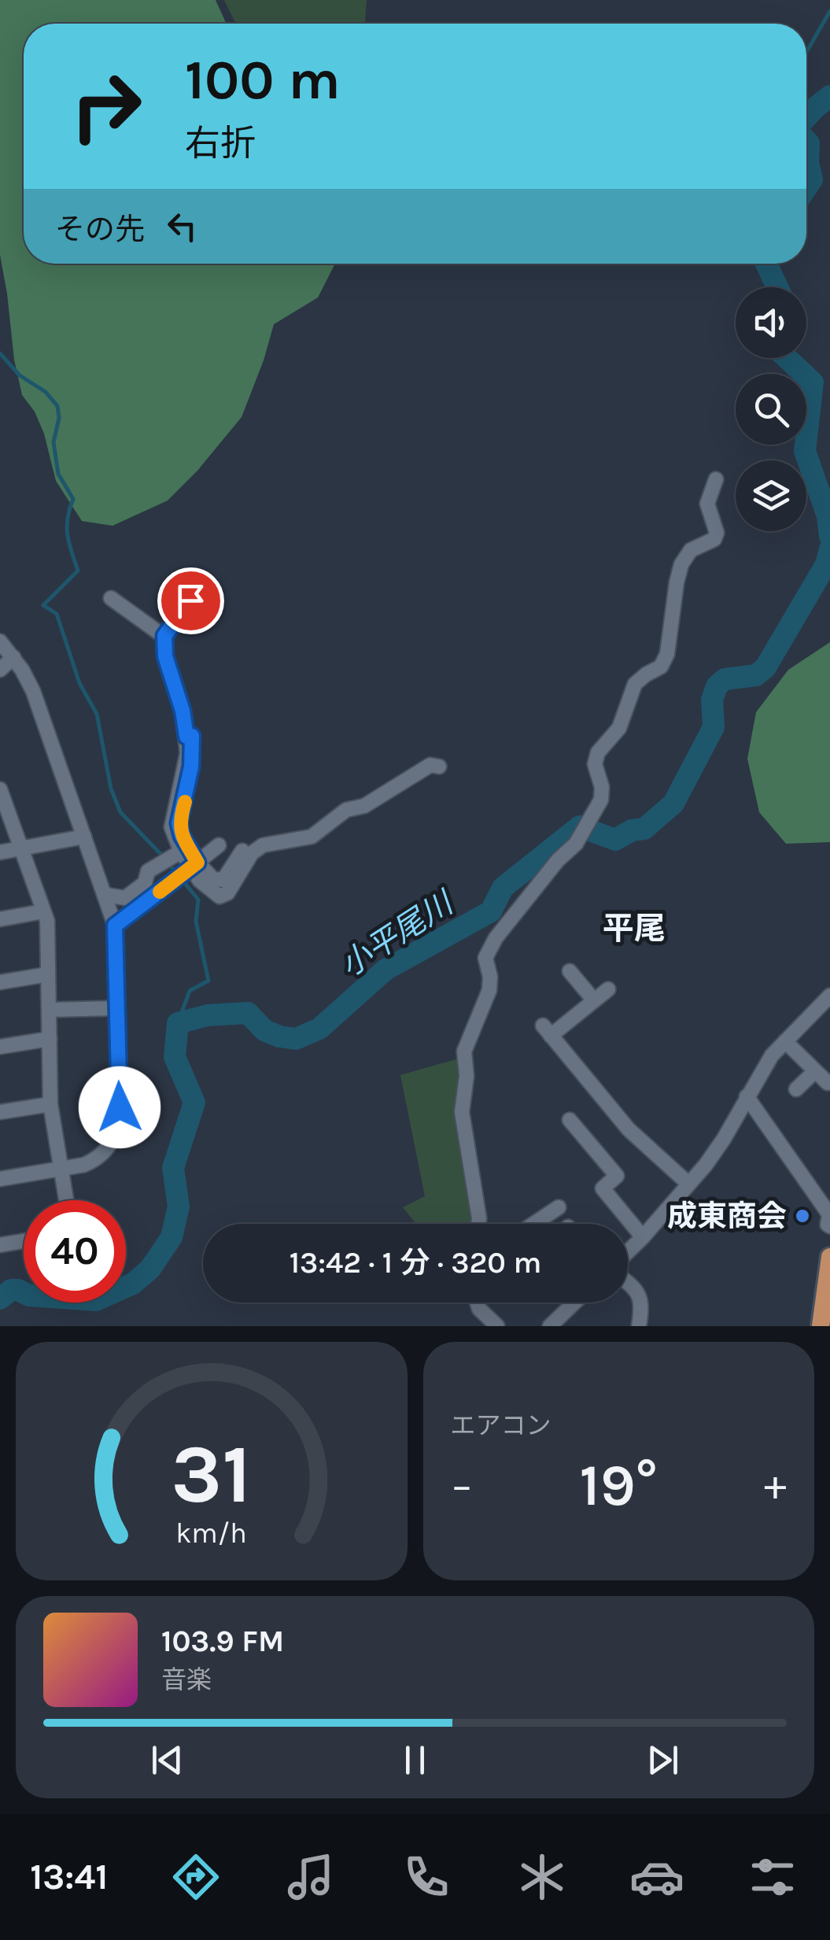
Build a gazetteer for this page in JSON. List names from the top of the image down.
{
  "districts": ["平尾"],
  "water": ["小平尾川"],
  "places": ["成東商会"],
  "page": {
    "turn": ["100 m", "右折"],
    "then": "その先",
    "limit": "40",
    "trip": "13:42 · 1 分 · 320 m",
    "tile": "エアコン",
    "heat": ["−", "19°", "+"],
    "song": ["103.9 FM", "音楽"],
    "tabs": "13:41",
    "gauge": ["31", "km/h"]
  }
}
